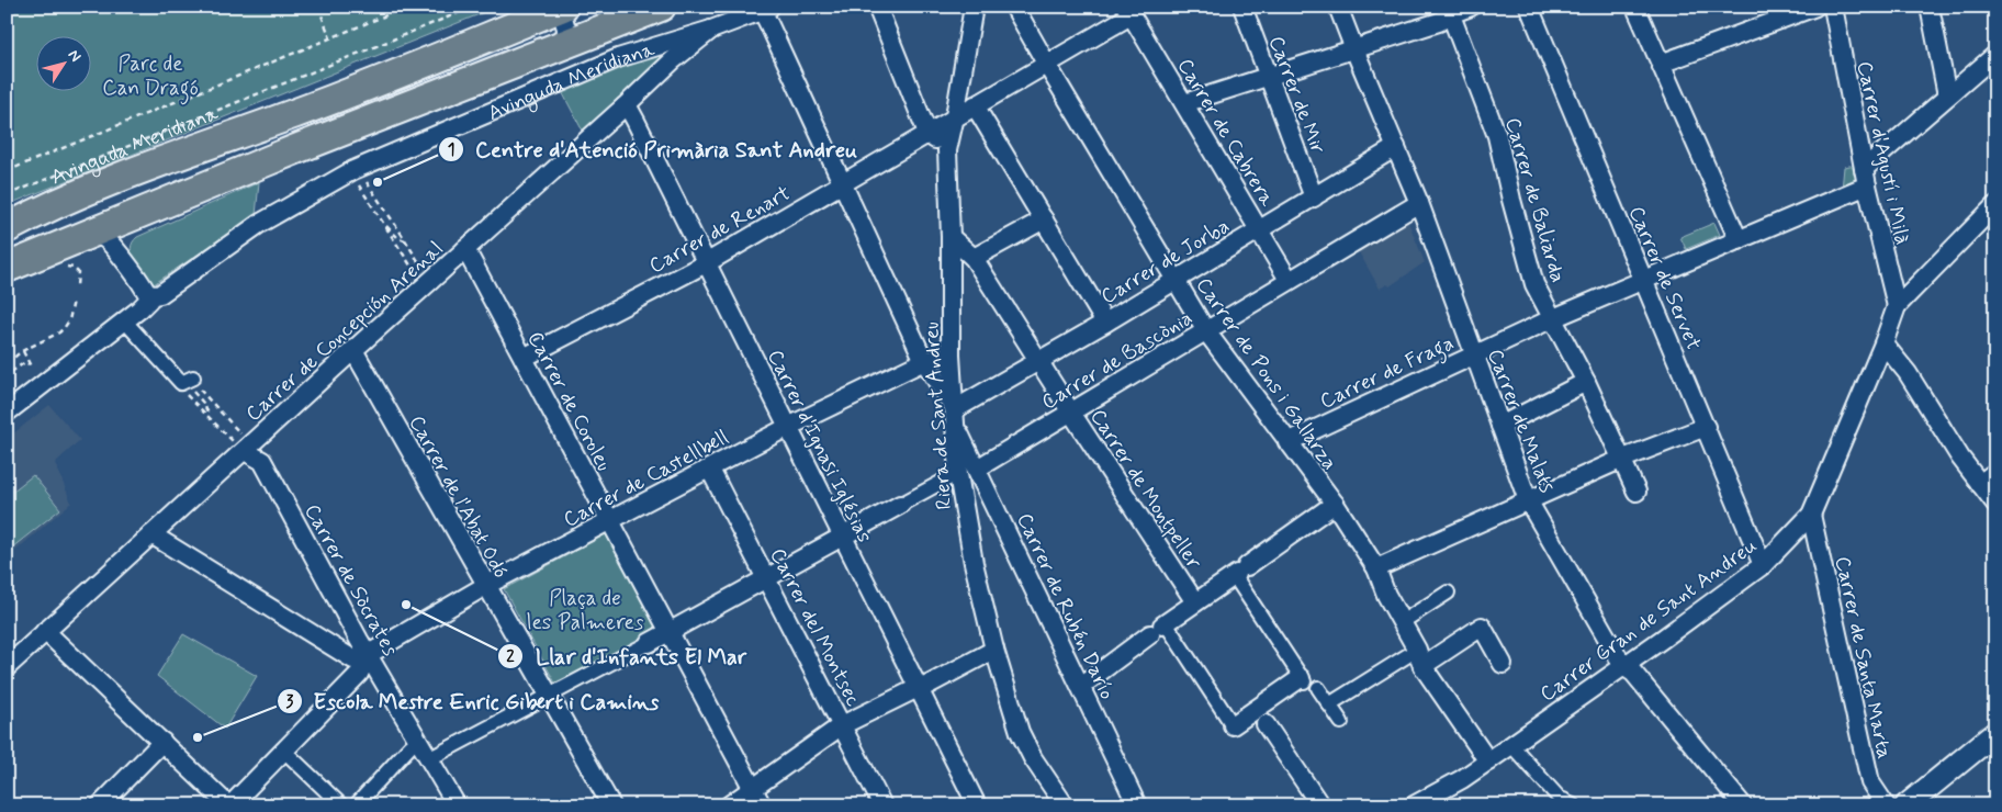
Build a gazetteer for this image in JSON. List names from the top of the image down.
{
  "streets": {
    "main road": ["Avinguda Meridiana"],
    "street": [
      "Carrer de Mir",
      "Carrer de Cabrera",
      "Carrer d'Agustí i Milà",
      "Carrer de Baliarda",
      "Carrer de Renart",
      "Carrer de Jorba",
      "Carrer de Servet",
      "Carrer de Concepción Arenal",
      "Carrer de Bascònia",
      "Carrer de Fraga",
      "Carrer de Pons i Gallarza",
      "Carrer de Coroleu",
      "Riera de Sant Andreu",
      "Carrer de Malats",
      "Carrer d'Ignasi Iglésias",
      "Carrer de Castellbell",
      "Carrer de Montpeller",
      "Carrer de l'Abat Odó",
      "Carrer de Sòcrates",
      "Carrer de Rubén Darío",
      "Carrer Gran de Sant Andreu",
      "Carrer del Montsec",
      "Carrer de Santa Marta"
    ]
  },
  "crossings": [
    ["Avinguda Meridiana", "Carrer de Concepción Arenal"],
    ["Avinguda Meridiana", "Carrer de Rubén Darío"],
    ["Carrer de Mir", "Carrer de Jorba"],
    ["Carrer de Cabrera", "Carrer de Renart"],
    ["Carrer de Cabrera", "Carrer de Jorba"],
    ["Carrer de Cabrera", "Carrer de Bascònia"],
    ["Carrer d'Agustí i Milà", "Carrer de Fraga"],
    ["Carrer d'Agustí i Milà", "Carrer Gran de Sant Andreu"],
    ["Carrer de Baliarda", "Carrer de Fraga"],
    ["Carrer de Renart", "Carrer de Pons i Gallarza"],
    ["Carrer de Renart", "Carrer de Coroleu"],
    ["Carrer de Renart", "Riera de Sant Andreu"],
    ["Carrer de Renart", "Carrer d'Ignasi Iglésias"],
    ["Carrer de Renart", "Carrer de Rubén Darío"],
    ["Carrer de Jorba", "Carrer de Pons i Gallarza"],
    ["Carrer de Jorba", "Riera de Sant Andreu"],
    ["Carrer de Jorba", "Carrer de Malats"],
    ["Carrer de Jorba", "Carrer de Montpeller"],
    ["Carrer de Jorba", "Carrer de Rubén Darío"],
    ["Carrer de Servet", "Carrer de Fraga"],
    ["Carrer de Servet", "Carrer Gran de Sant Andreu"],
    ["Carrer de Concepción Arenal", "Carrer de Coroleu"],
    ["Carrer de Concepción Arenal", "Carrer d'Ignasi Iglésias"],
    ["Carrer de Concepción Arenal", "Carrer de l'Abat Odó"],
    ["Carrer de Concepción Arenal", "Carrer de Sòcrates"],
    ["Carrer de Bascònia", "Carrer de Pons i Gallarza"],
    ["Carrer de Bascònia", "Carrer de Malats"],
    ["Carrer de Bascònia", "Carrer de Montpeller"],
    ["Carrer de Bascònia", "Carrer de Rubén Darío"],
    ["Carrer de Fraga", "Carrer de Pons i Gallarza"],
    ["Carrer de Fraga", "Carrer de Malats"],
    ["Carrer de Pons i Gallarza", "Carrer Gran de Sant Andreu"],
    ["Carrer de Coroleu", "Carrer de Castellbell"],
    ["Riera de Sant Andreu", "Carrer de Castellbell"],
    ["Riera de Sant Andreu", "Carrer de Montpeller"],
    ["Riera de Sant Andreu", "Carrer de Rubén Darío"],
    ["Carrer de Malats", "Carrer Gran de Sant Andreu"],
    ["Carrer d'Ignasi Iglésias", "Carrer de Castellbell"],
    ["Carrer de Castellbell", "Carrer de l'Abat Odó"],
    ["Carrer de Castellbell", "Carrer de Sòcrates"],
    ["Carrer de Castellbell", "Carrer de Rubén Darío"],
    ["Carrer de Castellbell", "Carrer del Montsec"],
    ["Carrer Gran de Sant Andreu", "Carrer de Santa Marta"]
  ],
  "parks": ["Parc de Can Dragó", "Plaça de les Palmeres"],
  "places": ["Centre d'Atenció Primària Sant Andreu", "Llar d'Infants El Mar", "Escola Mestre Enric Gibert i Camins"],
  "north": "top right"
}
